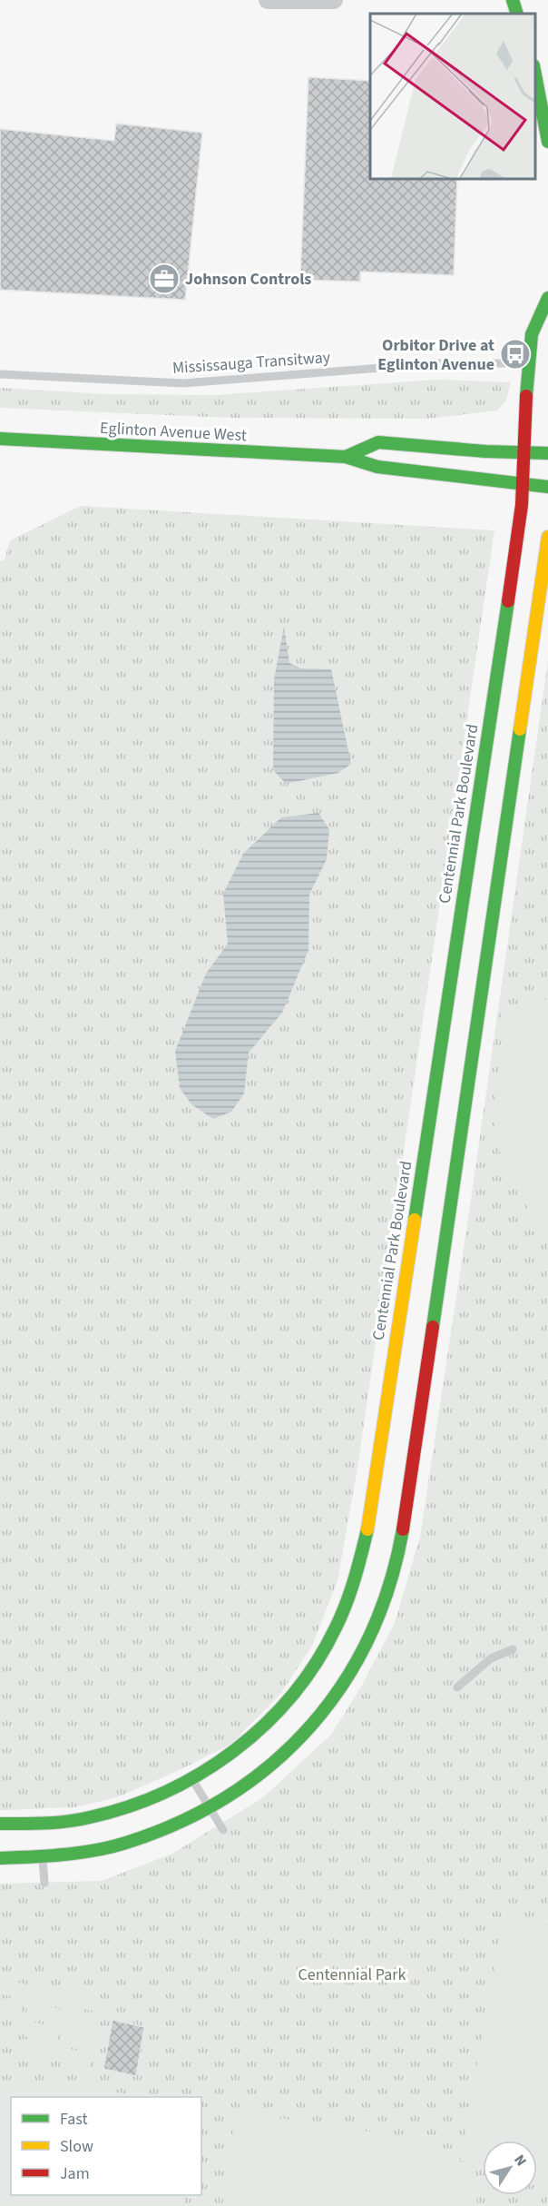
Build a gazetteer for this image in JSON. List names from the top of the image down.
{
  "streets": {
    "street": ["Eglinton Avenue West", "Centennial Park Boulevard"],
    "lane": ["Mississauga Transitway"]
  },
  "crossings": [
    ["Eglinton Avenue West", "Centennial Park Boulevard"]
  ],
  "parks": ["Centennial Park"],
  "places": {
    "office": ["Johnson Controls"],
    "bus stop": ["Orbitor Drive at Eglinton Avenue"]
  },
  "legend": ["Fast", "Slow", "Jam"],
  "north": "top right"
}
